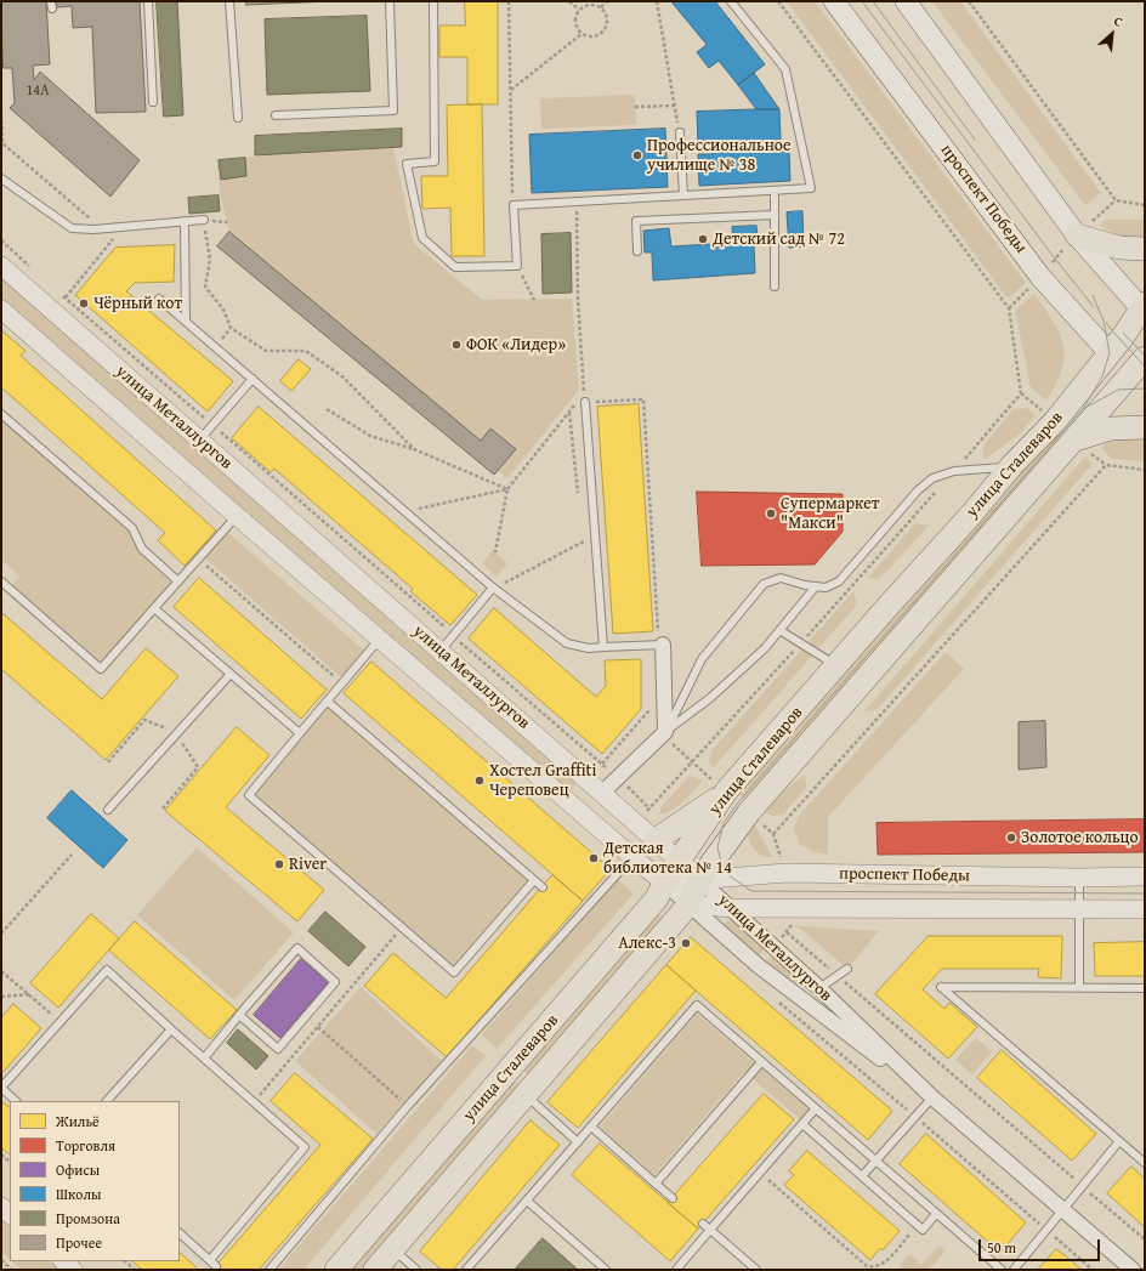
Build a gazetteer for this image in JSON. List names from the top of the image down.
{
  "streets": {
    "main road": ["проспект Победы", "улица Сталеваров"],
    "street": ["улица Металлургов"]
  },
  "crossings": [
    ["проспект Победы", "улица Металлургов"],
    ["проспект Победы", "улица Сталеваров"],
    ["улица Металлургов", "улица Сталеваров"]
  ],
  "places": [
    "Профессиональное училище № 38",
    "Детский сад № 72",
    "Чёрный кот",
    "ФОК «Лидер»",
    "Супермаркет \"Макси\"",
    "Хостел Graffiti Череповец",
    "Золотое кольцо",
    "Детская библиотека № 14",
    "River",
    "Алекс-3"
  ],
  "house_numbers": ["14А"],
  "legend": [
    "Жильё",
    "Торговля",
    "Офисы",
    "Школы",
    "Промзона",
    "Прочее"
  ],
  "scale_bar": "50 m",
  "north": "top right"
}
